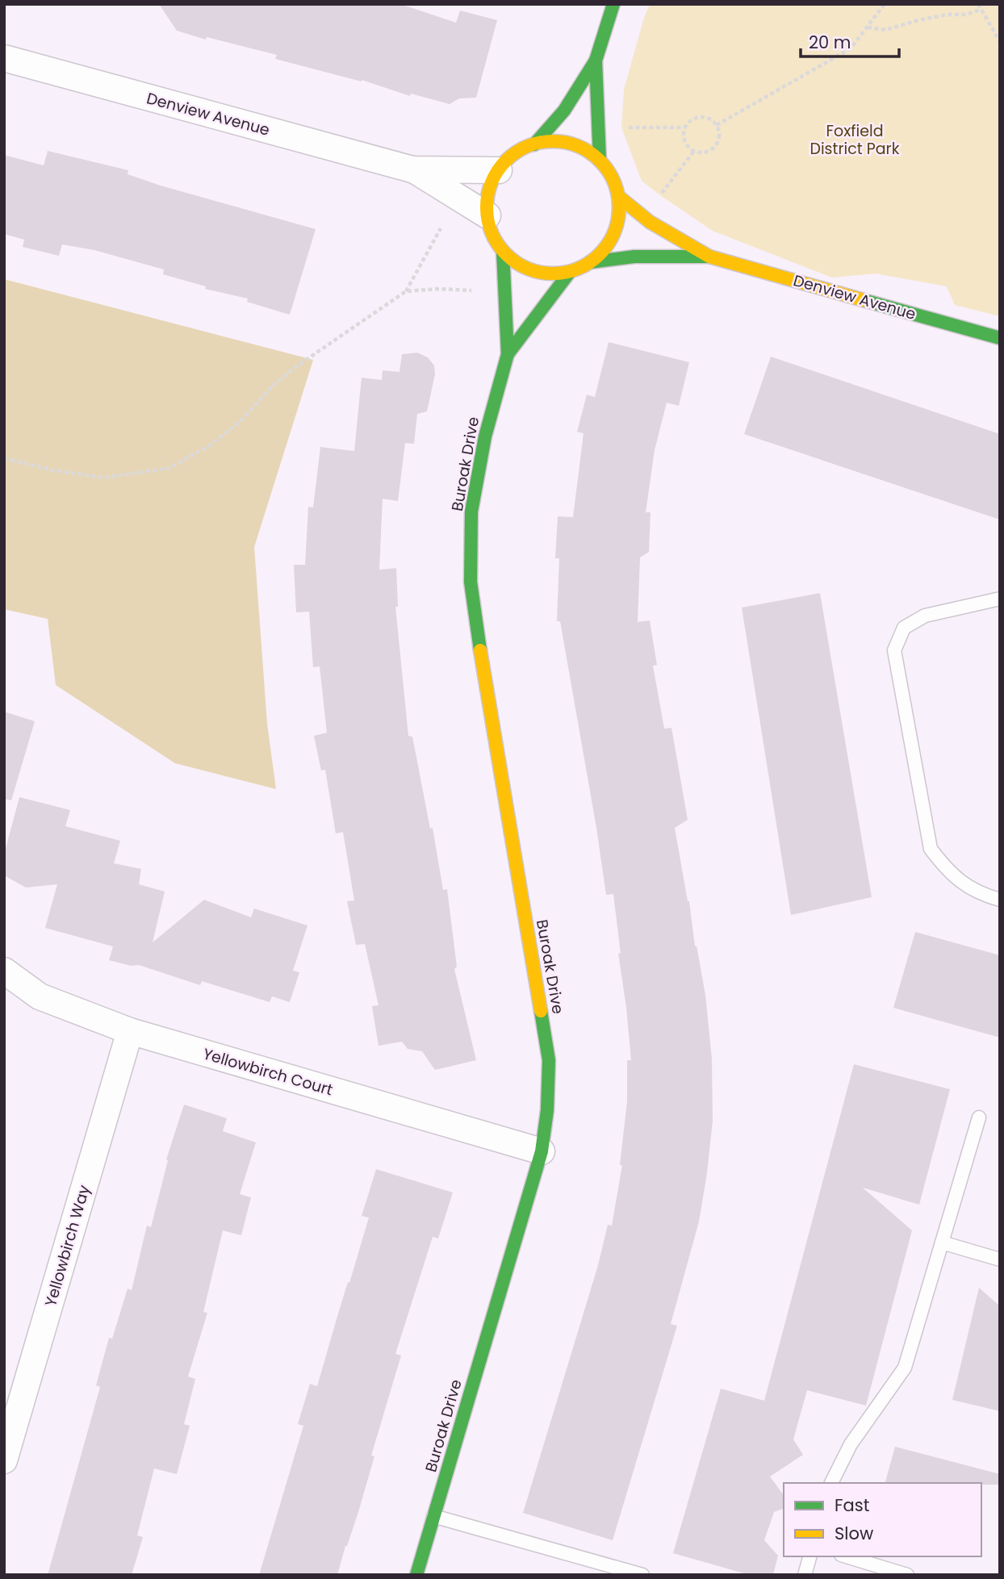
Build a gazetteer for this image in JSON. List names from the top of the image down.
{
  "streets": {
    "street": [
      "Denview Avenue",
      "Buroak Drive",
      "Yellowbirch Court",
      "Yellowbirch Way"
    ]
  },
  "crossings": [
    ["Denview Avenue", "Buroak Drive"],
    ["Buroak Drive", "Yellowbirch Court"],
    ["Yellowbirch Court", "Yellowbirch Way"]
  ],
  "parks": ["Foxfield District Park"],
  "legend": ["Fast", "Slow"],
  "scale_bar": "20 m"
}
